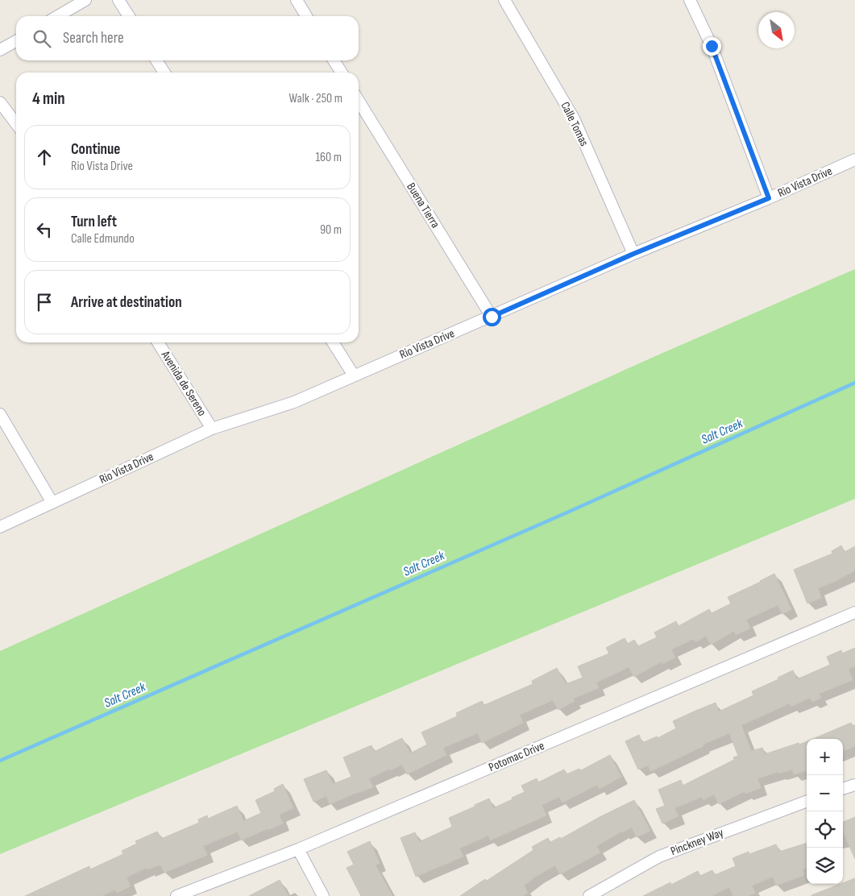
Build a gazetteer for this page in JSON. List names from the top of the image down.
{
  "streets": {
    "street": [
      "Calle Tomas",
      "Rio Vista Drive",
      "Buena Tierra",
      "Avenida de Sereno",
      "Potomac Drive",
      "Pinckney Way"
    ]
  },
  "crossings": [
    ["Calle Tomas", "Rio Vista Drive"],
    ["Rio Vista Drive", "Buena Tierra"],
    ["Rio Vista Drive", "Avenida de Sereno"]
  ],
  "water": ["Salt Creek"],
  "north": "bottom right",
  "page": {
    "search": "Search here",
    "heading": ["4 min", "Walk · 250 m"],
    "list": [
      ["Continue", "Rio Vista Drive", "160 m"],
      ["Turn left", "Calle Edmundo", "90 m"],
      "Arrive at destination"
    ],
    "map_buttons": ["+", "−"]
  }
}
